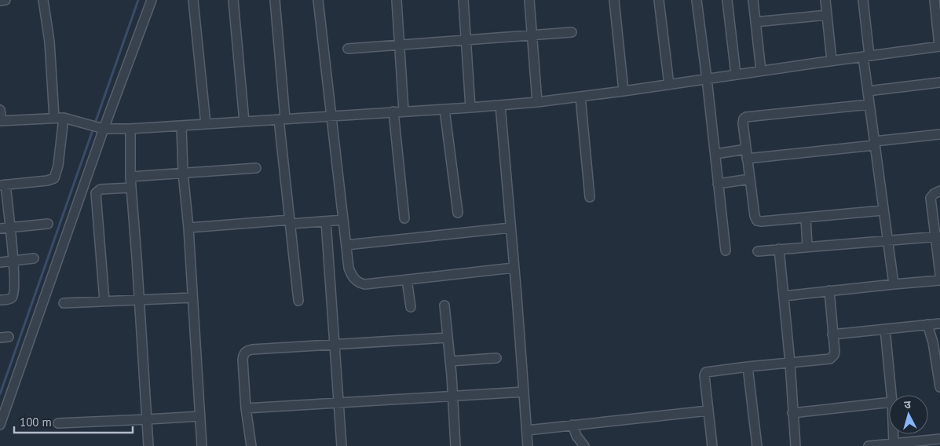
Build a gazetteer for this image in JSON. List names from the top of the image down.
{
  "scale_bar": "100 m",
  "north": "top"
}
